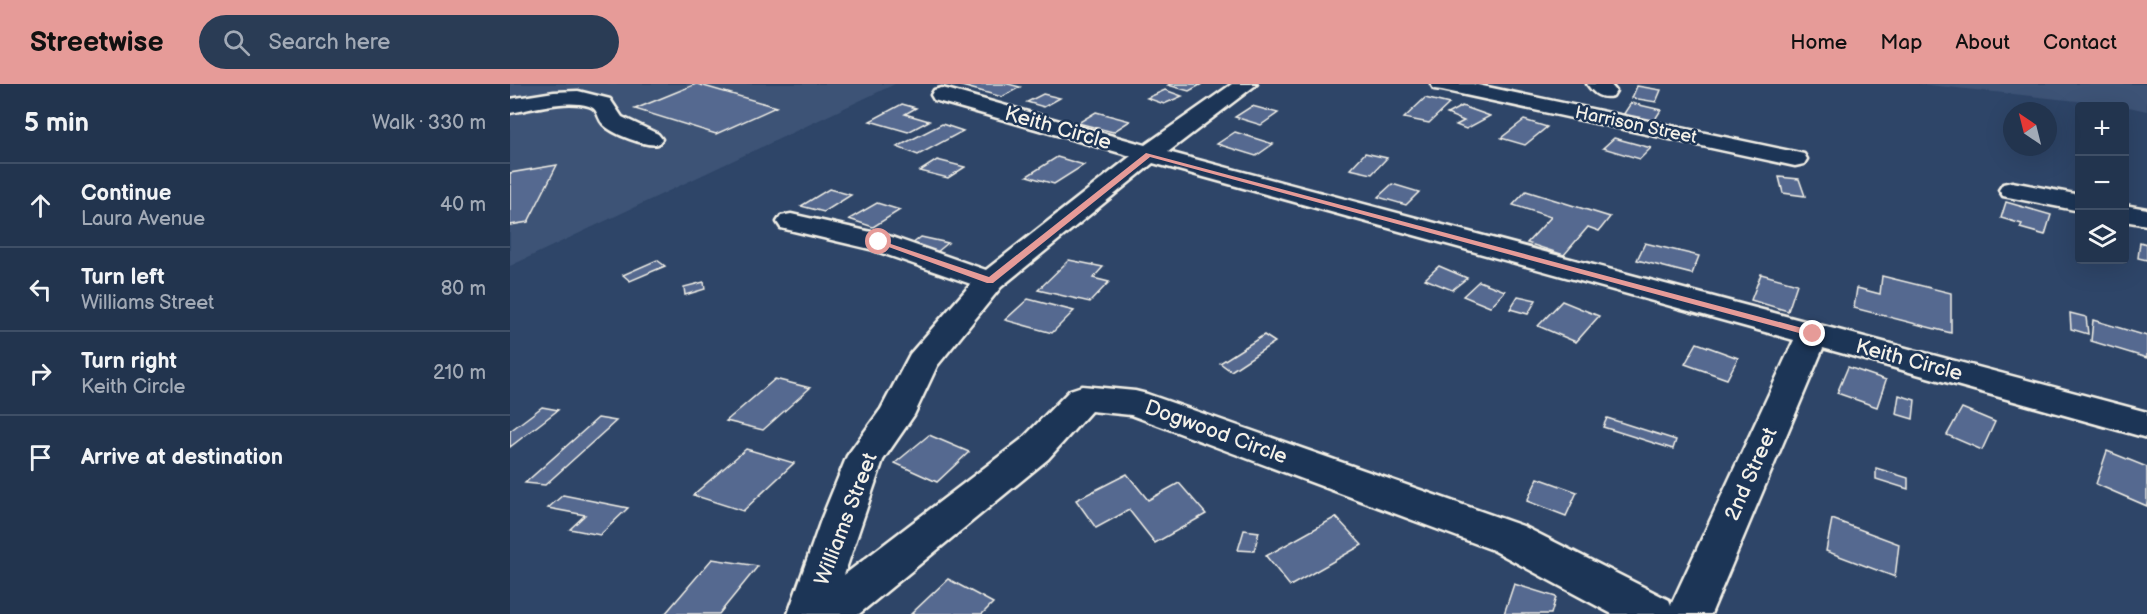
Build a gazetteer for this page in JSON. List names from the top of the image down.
{
  "streets": {
    "street": [
      "Harrison Street",
      "Keith Circle",
      "Dogwood Circle",
      "2nd Street",
      "Williams Street"
    ]
  },
  "crossings": [
    ["Keith Circle", "2nd Street"],
    ["Keith Circle", "Williams Street"]
  ],
  "north": "top left",
  "page": {
    "header": "Streetwise",
    "search": "Search here",
    "nav": [
      "Home",
      "Map",
      "About",
      "Contact"
    ],
    "heading": ["5 min", "Walk · 330 m"],
    "map_buttons": ["+", "−"],
    "list": [
      ["Continue", "Laura Avenue", "40 m"],
      ["Turn left", "Williams Street", "80 m"],
      ["Turn right", "Keith Circle", "210 m"],
      "Arrive at destination"
    ]
  }
}
